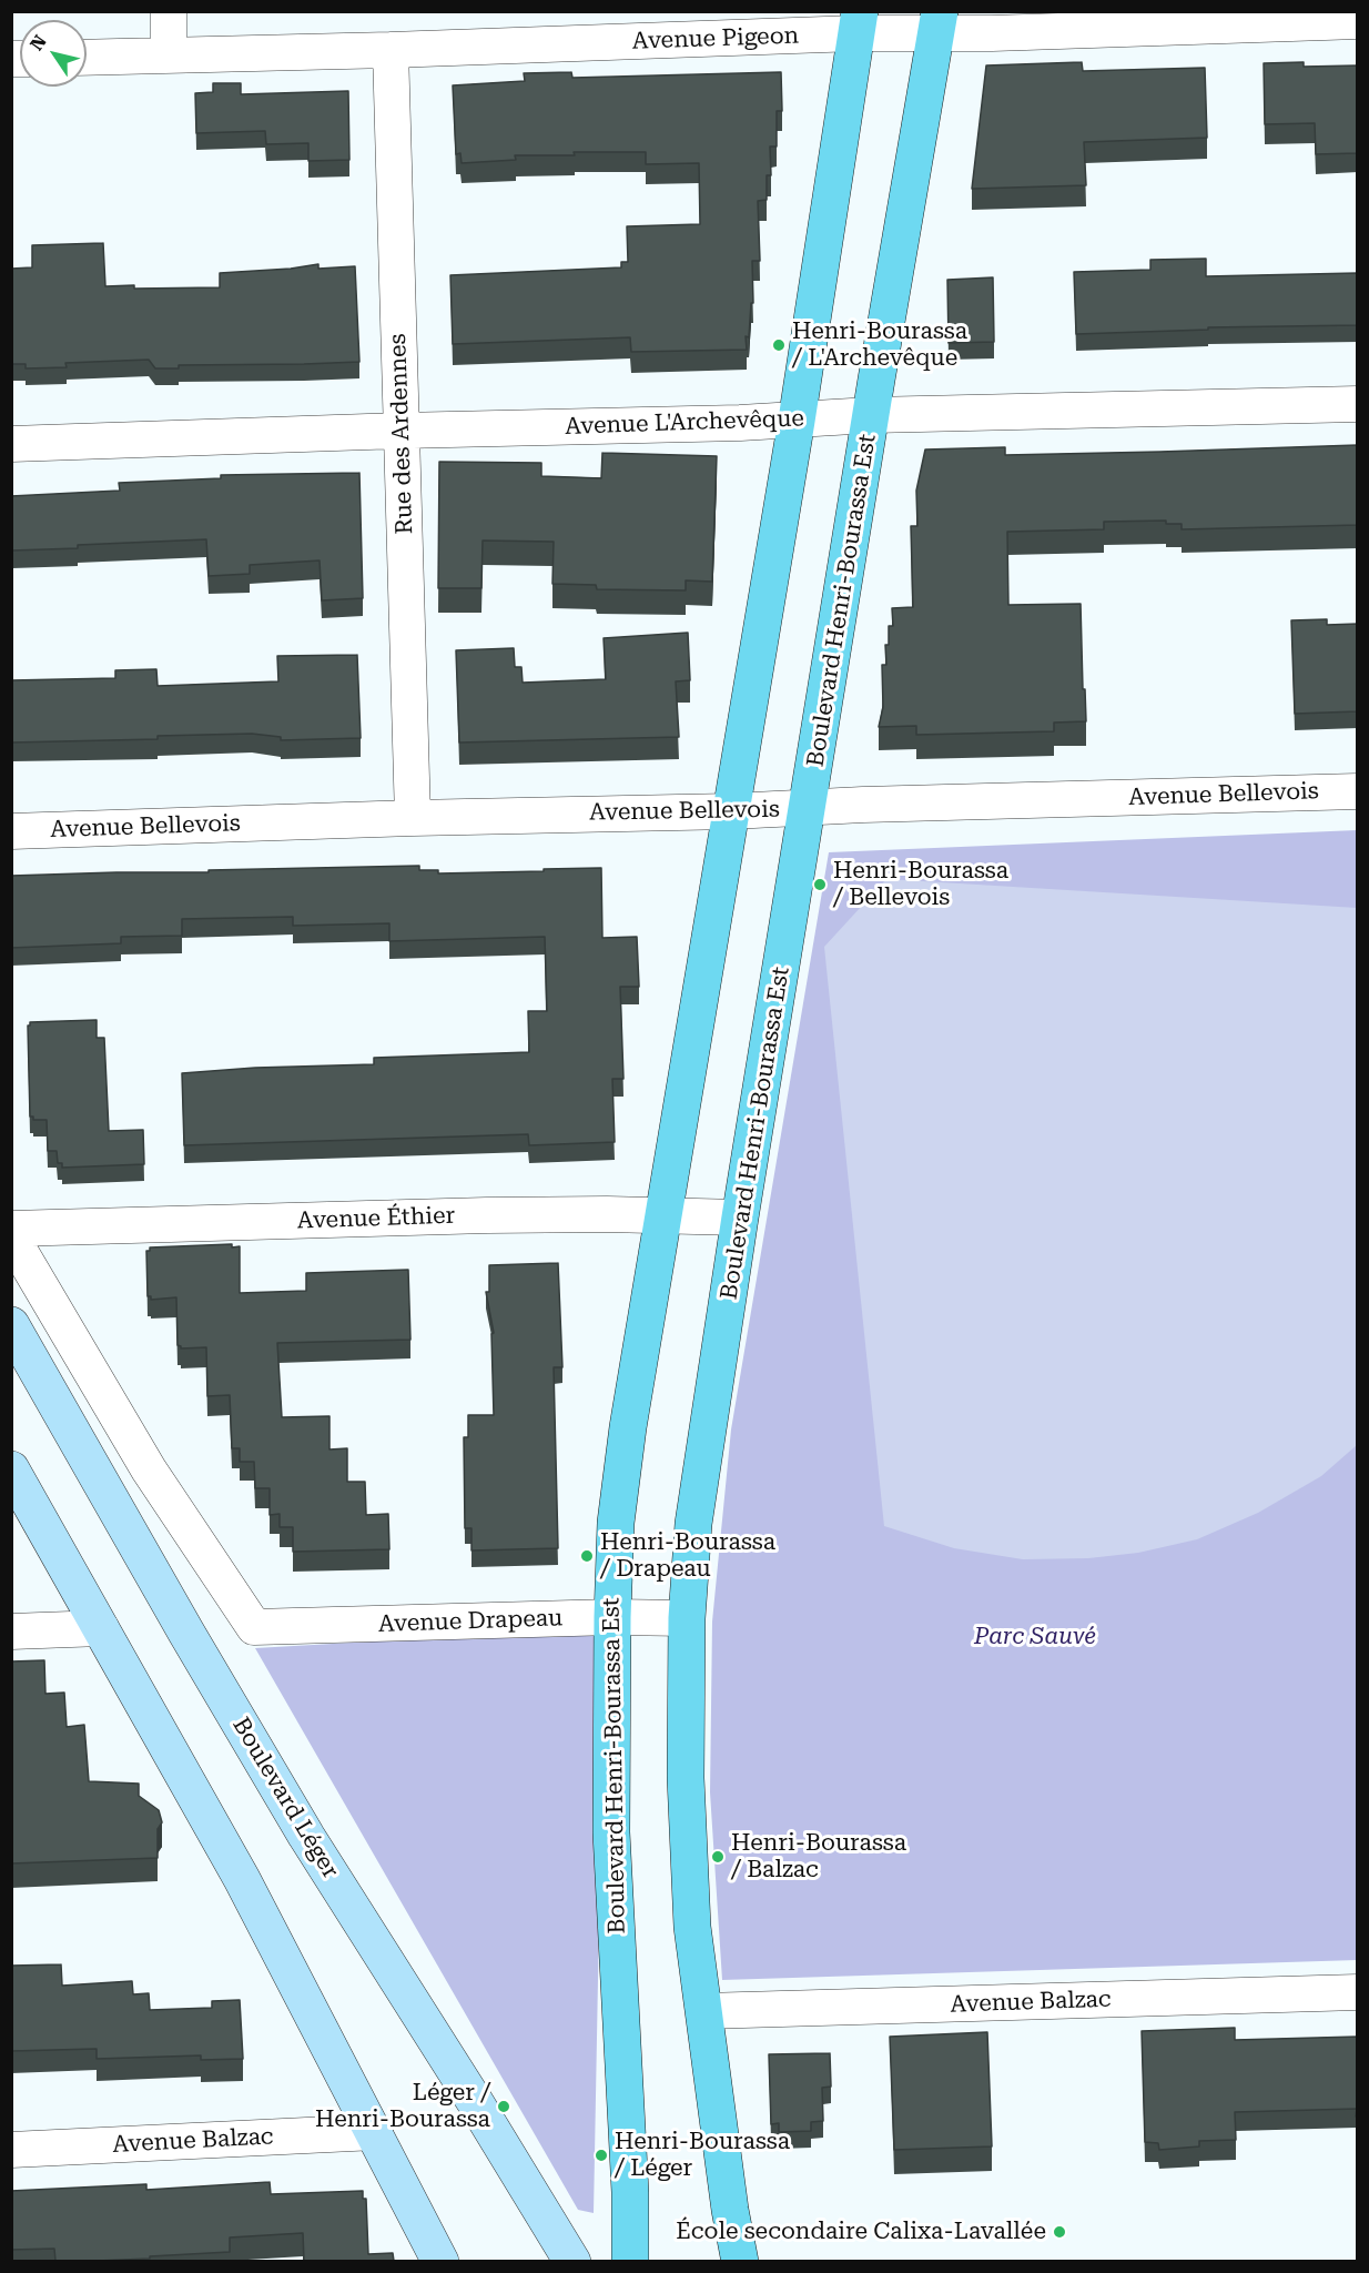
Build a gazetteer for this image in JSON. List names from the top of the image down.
{
  "streets": {
    "main road": ["Boulevard Henri-Bourassa Est", "Boulevard Léger"],
    "street": [
      "Avenue Pigeon",
      "Avenue L'Archevêque",
      "Rue des Ardennes",
      "Avenue Bellevois",
      "Avenue Éthier",
      "Avenue Drapeau",
      "Avenue Balzac"
    ]
  },
  "crossings": [
    ["Avenue Pigeon", "Rue des Ardennes"],
    ["Avenue Pigeon", "Boulevard Henri-Bourassa Est"],
    ["Avenue L'Archevêque", "Rue des Ardennes"],
    ["Avenue L'Archevêque", "Boulevard Henri-Bourassa Est"],
    ["Rue des Ardennes", "Avenue Bellevois"],
    ["Boulevard Henri-Bourassa Est", "Avenue Bellevois"],
    ["Boulevard Henri-Bourassa Est", "Avenue Éthier"],
    ["Boulevard Henri-Bourassa Est", "Avenue Drapeau"],
    ["Boulevard Henri-Bourassa Est", "Avenue Balzac"]
  ],
  "parks": ["Parc Sauvé"],
  "places": [
    "Henri-Bourassa / L'Archevêque",
    "Henri-Bourassa / Bellevois",
    "Henri-Bourassa / Drapeau",
    "Henri-Bourassa / Balzac",
    "Léger / Henri-Bourassa",
    "Henri-Bourassa / Léger",
    "École secondaire Calixa-Lavallée"
  ],
  "north": "top left"
}
